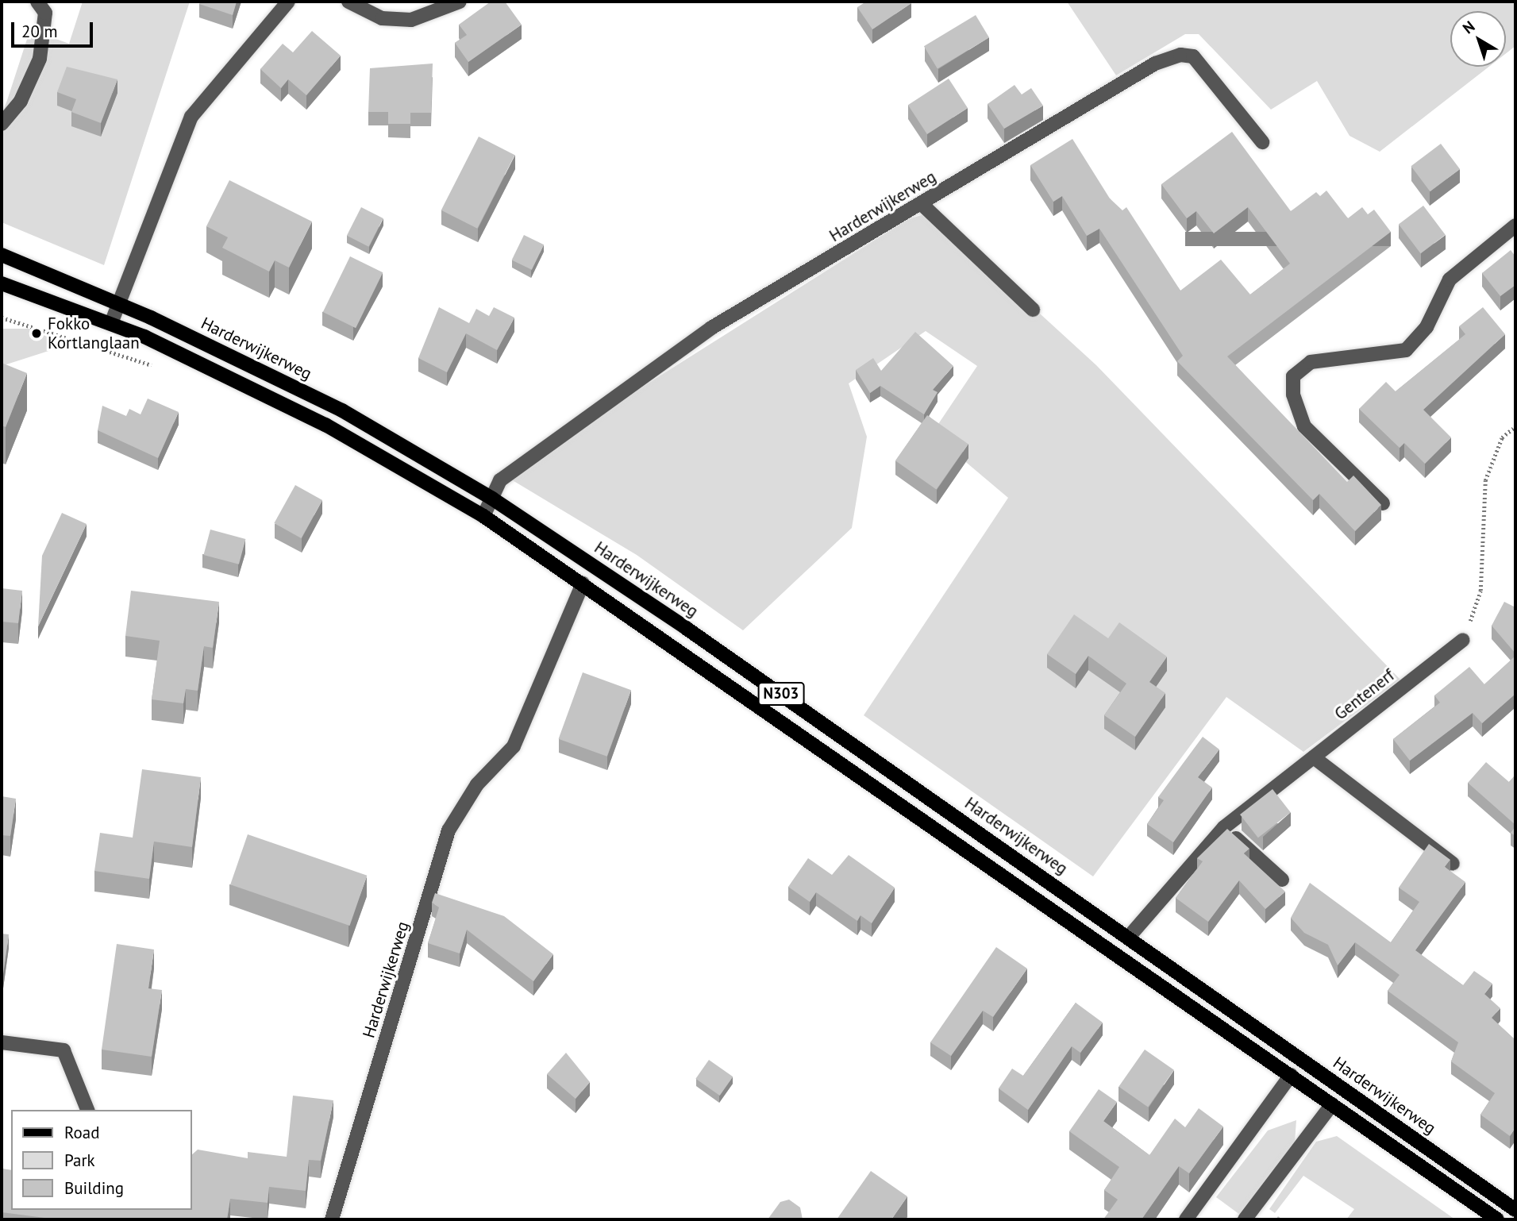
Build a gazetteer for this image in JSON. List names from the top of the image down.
{
  "streets": {
    "main road": ["Harderwijkerweg", "N303"],
    "street": ["Gentenerf"]
  },
  "crossings": [
    ["Harderwijkerweg", "N303"],
    ["Harderwijkerweg", "Gentenerf"]
  ],
  "places": ["Fokko Kortlanglaan"],
  "legend": ["Road", "Park", "Building"],
  "scale_bar": "20 m",
  "north": "top left"
}
